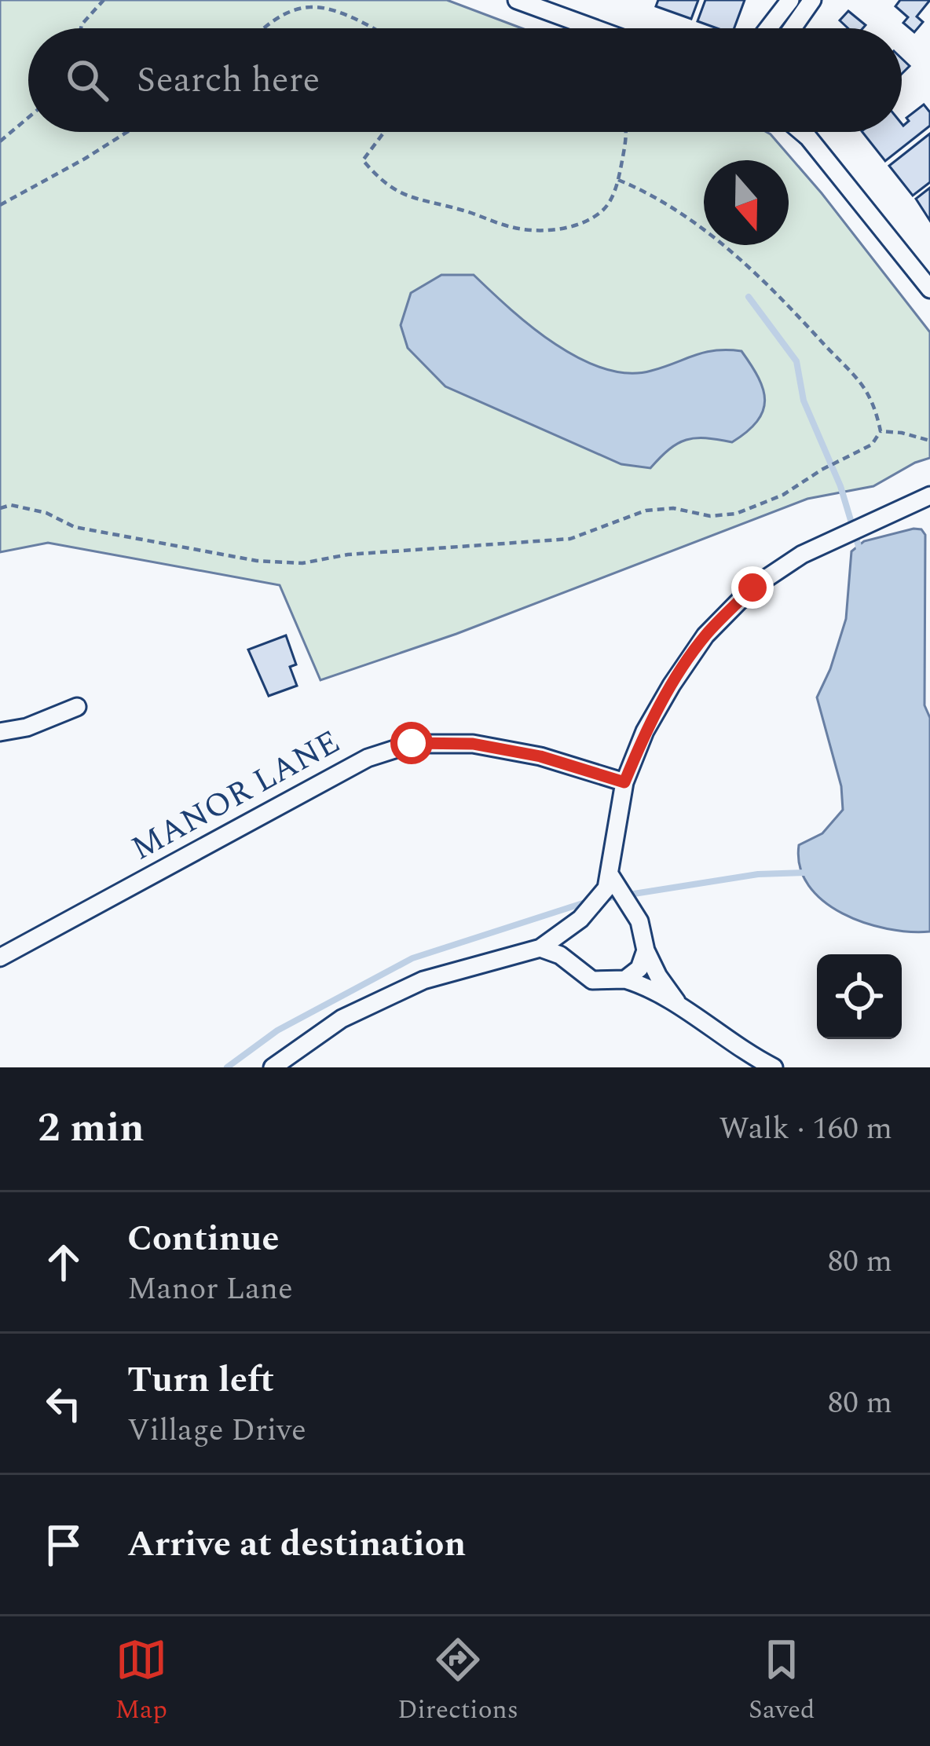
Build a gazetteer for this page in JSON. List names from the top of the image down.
{
  "streets": {
    "street": ["MANOR LANE"]
  },
  "north": "bottom",
  "page": {
    "search": "Search here",
    "heading": ["2 min", "Walk · 160 m"],
    "list": [
      ["Continue", "Manor Lane", "80 m"],
      ["Turn left", "Village Drive", "80 m"],
      "Arrive at destination"
    ],
    "nav": ["Map", "Directions", "Saved"]
  }
}
